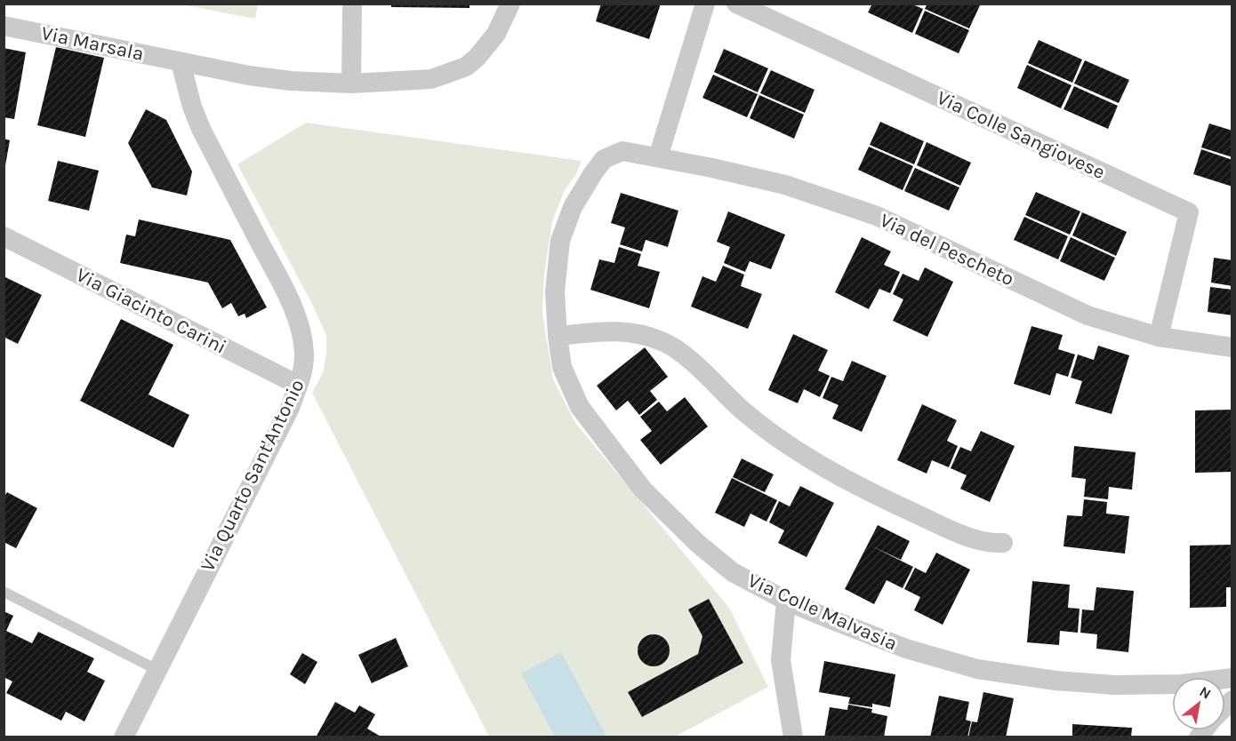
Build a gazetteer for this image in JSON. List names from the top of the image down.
{
  "streets": {
    "street": [
      "Via Marsala",
      "Via Colle Sangiovese",
      "Via del Pescheto",
      "Via Giacinto Carini",
      "Via Quarto Sant'Antonio",
      "Via Colle Malvasia"
    ]
  },
  "crossings": [
    ["Via Marsala", "Via Quarto Sant'Antonio"],
    ["Via Colle Sangiovese", "Via del Pescheto"],
    ["Via del Pescheto", "Via Colle Malvasia"],
    ["Via Giacinto Carini", "Via Quarto Sant'Antonio"]
  ],
  "north": "top right"
}
